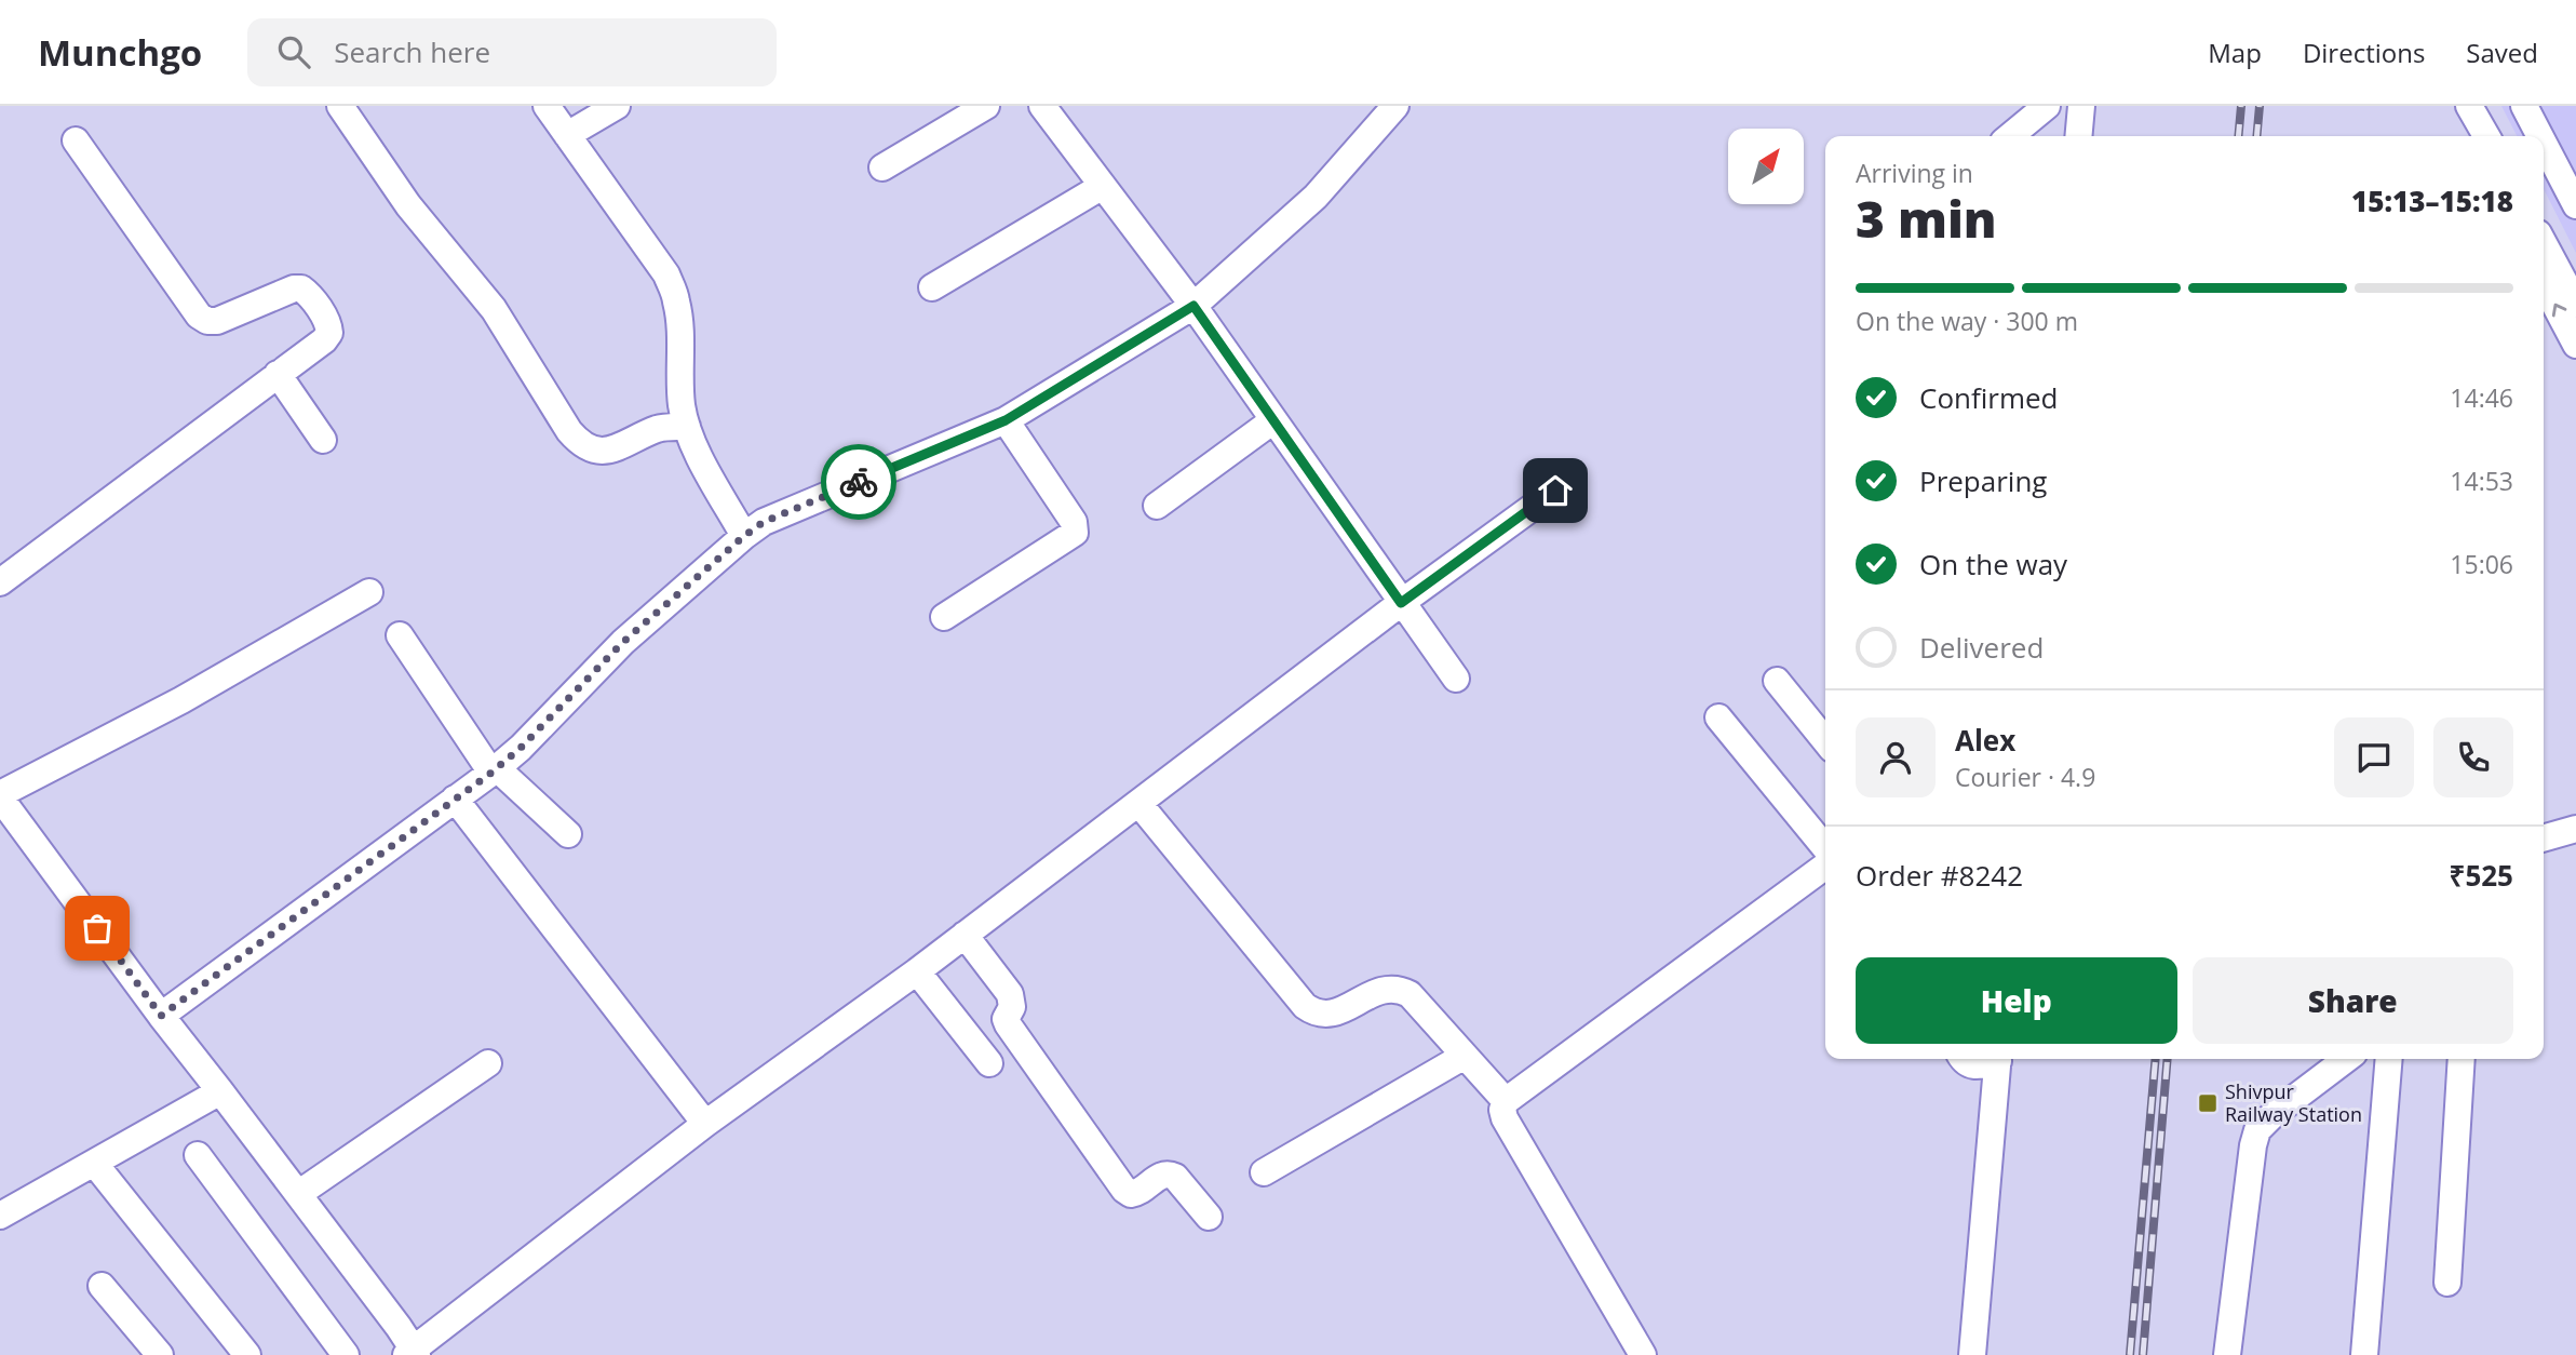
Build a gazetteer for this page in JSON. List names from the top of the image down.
{
  "places": {
    "transit": ["Shivpur Railway Station"]
  },
  "north": "top right",
  "page": {
    "header": "Munchgo",
    "search": "Search here",
    "nav": ["Map", "Directions", "Saved"],
    "heading": ["3 min", "Arriving in", "15:13–15:18"],
    "panel": [
      "Alex",
      "Courier · 4.9",
      "Order #8242",
      "₹525"
    ],
    "bar": "On the way · 300 m",
    "list": [
      ["Confirmed", "14:46"],
      ["Preparing", "14:53"],
      ["On the way", "15:06"],
      "Delivered"
    ],
    "buttons": ["Help", "Share"]
  }
}
